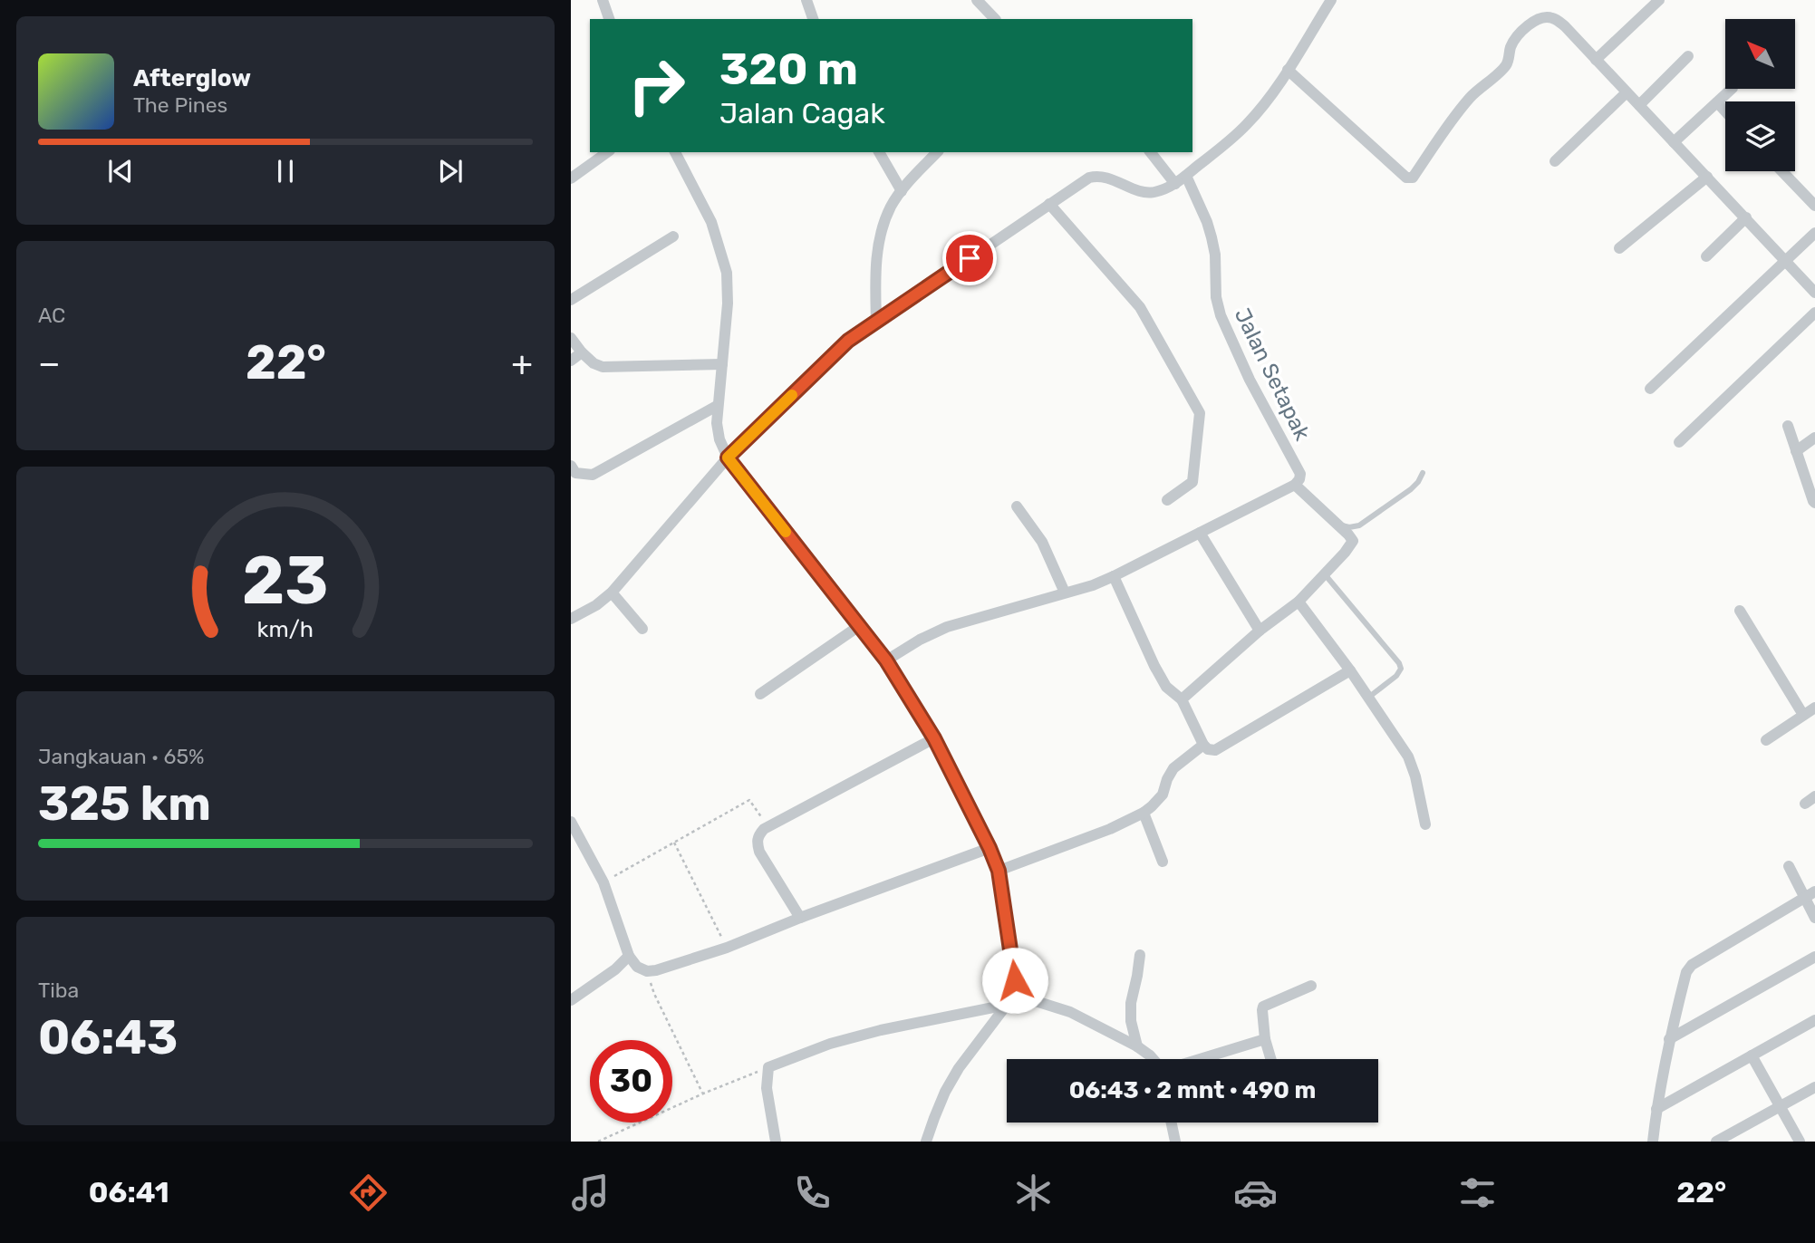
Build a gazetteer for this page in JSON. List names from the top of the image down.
{
  "streets": {
    "street": ["Jalan Setapak"]
  },
  "north": "top left",
  "page": {
    "turn": ["320 m", "Jalan Cagak"],
    "song": ["Afterglow", "The Pines"],
    "tile": [
      "AC",
      ["Jangkauan · 65%", "325 km"],
      ["Tiba", "06:43"]
    ],
    "heat": ["−", "22°", "+"],
    "limit": "30",
    "trip": "06:43 · 2 mnt · 490 m",
    "tabs": ["06:41", "22°"],
    "gauge": ["23", "km/h"]
  }
}
